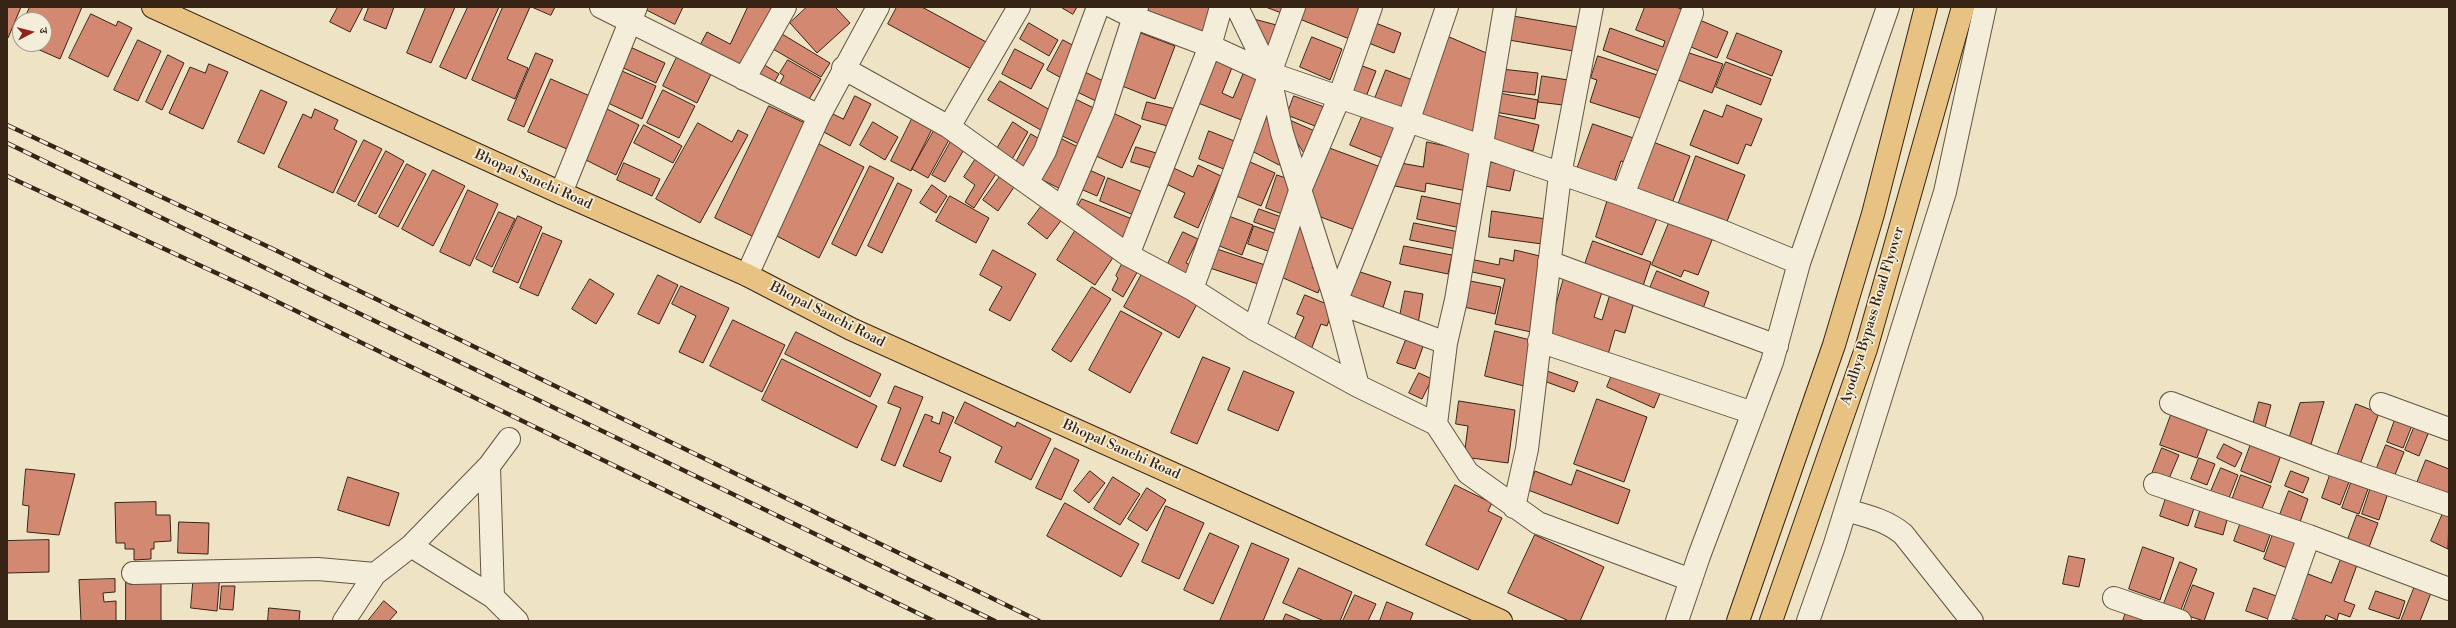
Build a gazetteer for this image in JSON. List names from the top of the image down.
{
  "streets": {
    "main road": ["Bhopal Sanchi Road", "Ayodhya Bypass Road Flyover"]
  },
  "north": "right"
}
